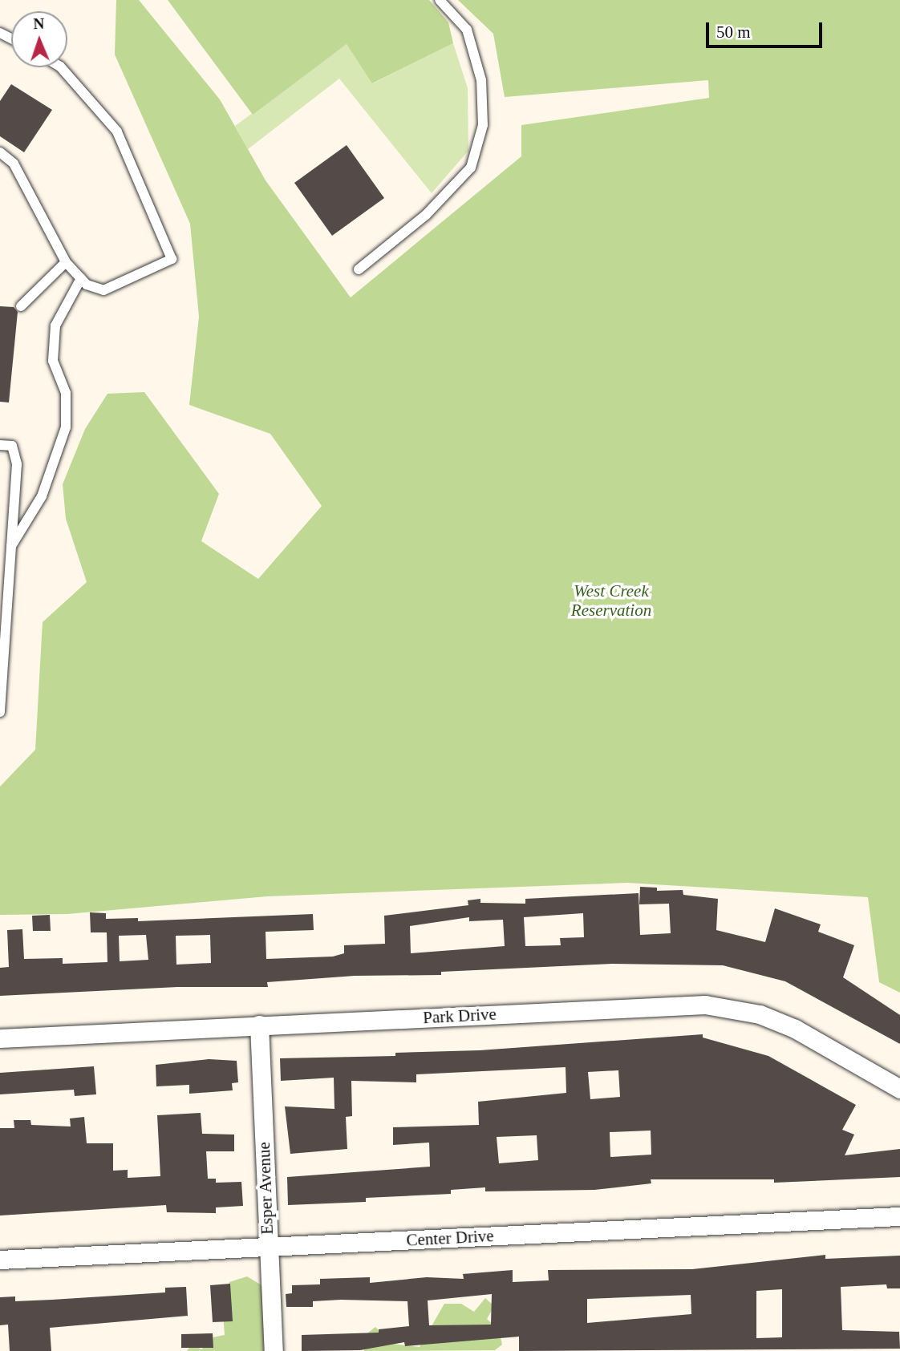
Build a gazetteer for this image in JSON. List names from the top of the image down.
{
  "streets": {
    "street": ["Park Drive", "Esper Avenue", "Center Drive"]
  },
  "crossings": [
    ["Park Drive", "Esper Avenue"],
    ["Esper Avenue", "Center Drive"]
  ],
  "parks": ["West Creek Reservation"],
  "scale_bar": "50 m",
  "north": "top"
}
